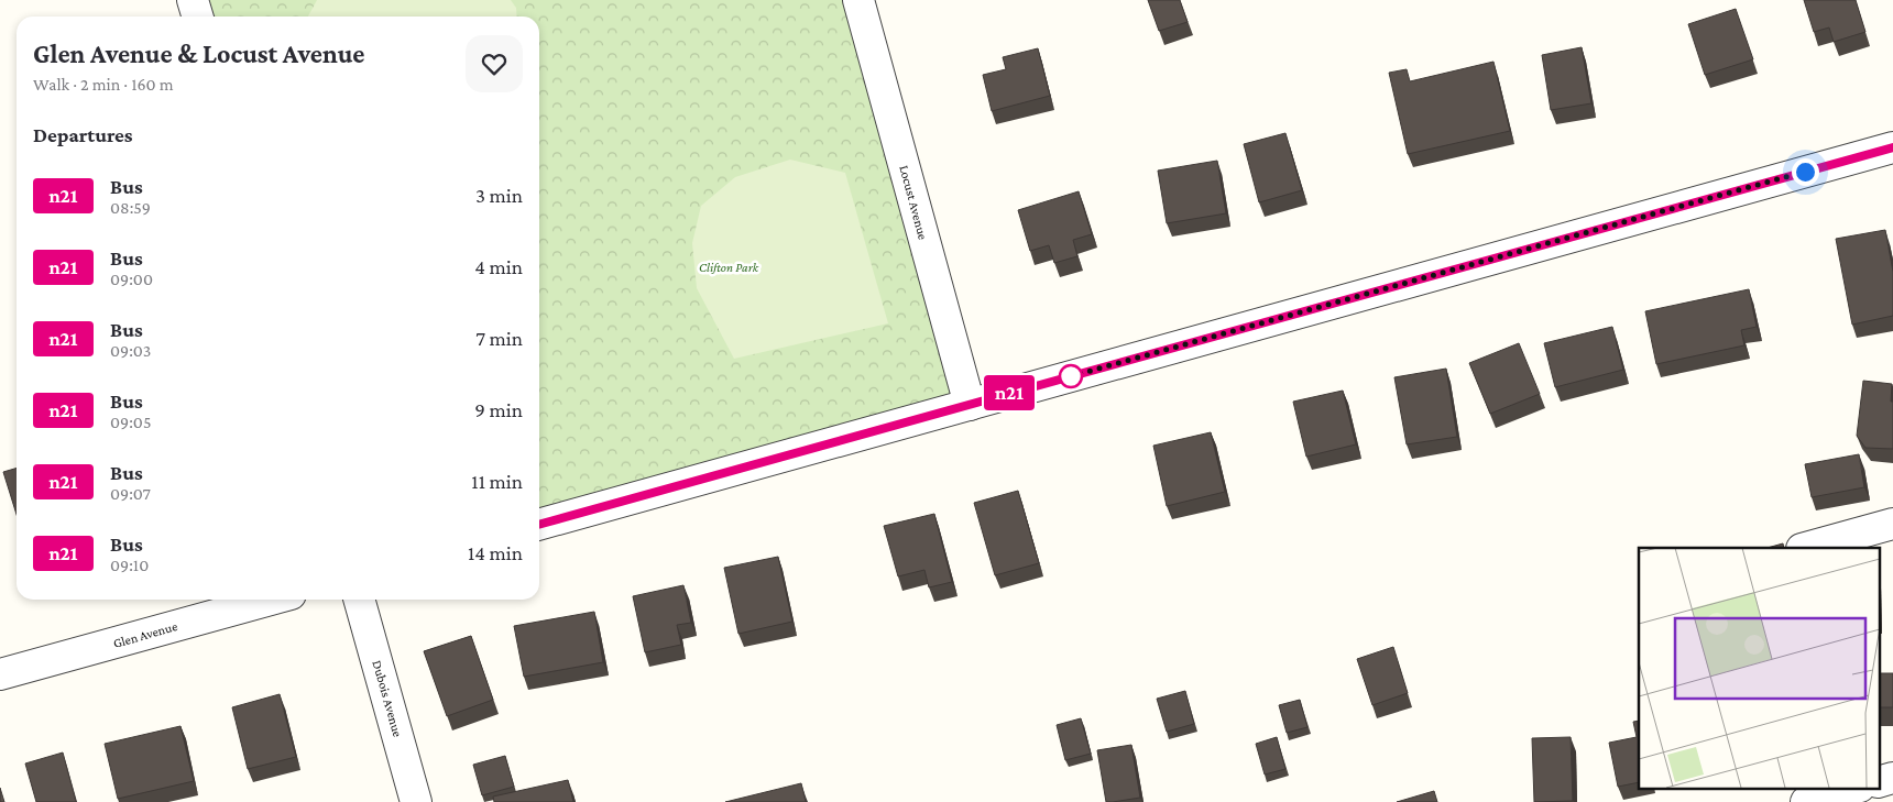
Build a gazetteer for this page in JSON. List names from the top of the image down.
{
  "streets": {
    "street": ["Locust Avenue", "Glen Avenue", "Dubois Avenue"]
  },
  "parks": ["Clifton Park"],
  "lines": ["bus line n21"],
  "page": {
    "on_map": "n21",
    "heading": [
      ["Glen Avenue & Locust Avenue", "Walk · 2 min · 160 m"],
      "Departures"
    ],
    "list": [
      {
        "mark": "n21",
        "name": "Bus",
        "note": "08:59",
        "value": "3 min"
      },
      {
        "mark": "n21",
        "name": "Bus",
        "note": "09:00",
        "value": "4 min"
      },
      {
        "mark": "n21",
        "name": "Bus",
        "note": "09:03",
        "value": "7 min"
      },
      {
        "mark": "n21",
        "name": "Bus",
        "note": "09:05",
        "value": "9 min"
      },
      {
        "mark": "n21",
        "name": "Bus",
        "note": "09:07",
        "value": "11 min"
      },
      {
        "mark": "n21",
        "name": "Bus",
        "note": "09:10",
        "value": "14 min"
      }
    ]
  }
}
